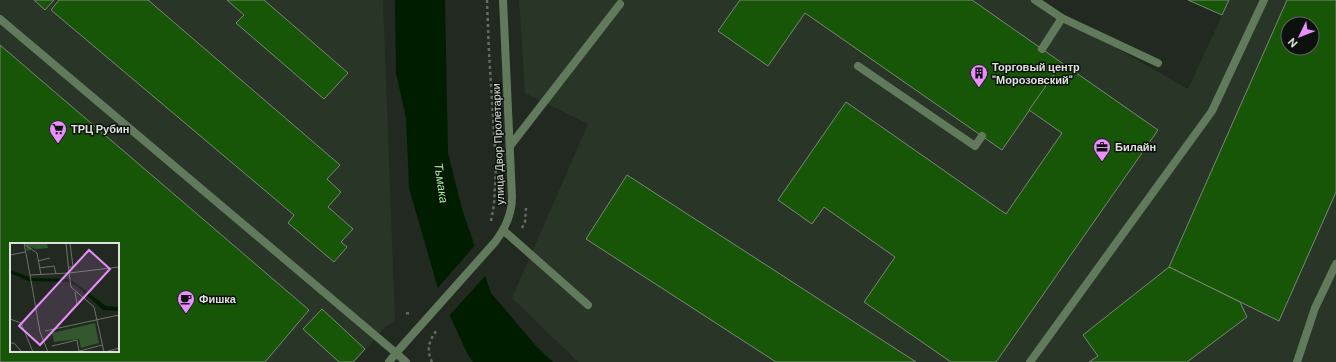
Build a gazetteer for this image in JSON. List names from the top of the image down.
{
  "streets": {
    "street": ["улица Двор Пролетарки"]
  },
  "water": ["Тьмака"],
  "places": {
    "building": ["Торговый центр \"Морозовский\""],
    "supermarket": ["ТРЦ Рубин"],
    "office": ["Билайн"],
    "cafe": ["Фишка"]
  },
  "north": "bottom left"
}
